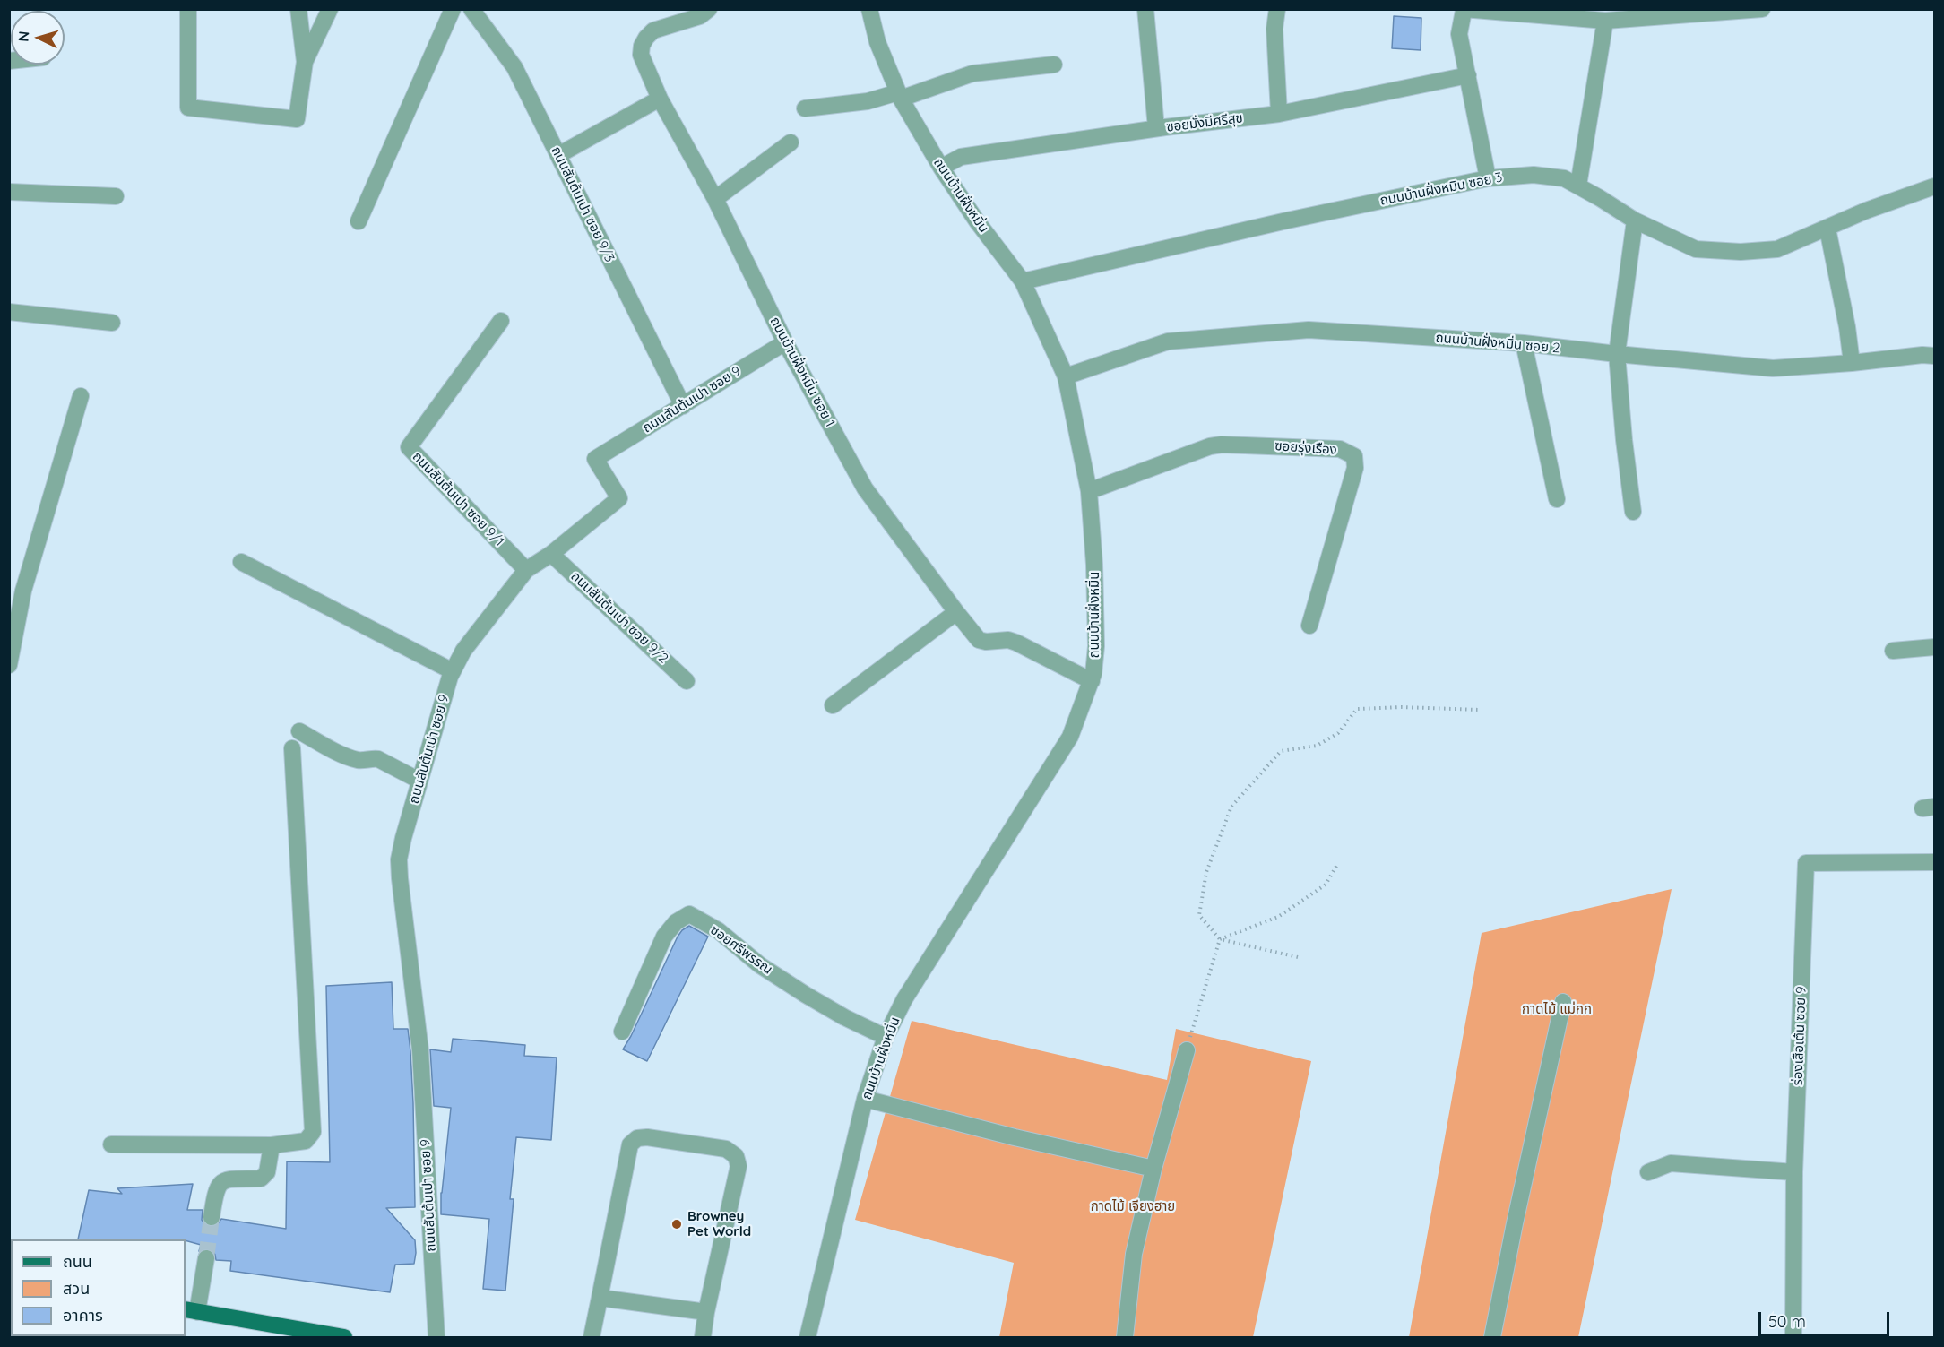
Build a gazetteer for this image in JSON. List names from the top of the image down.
{
  "streets": {
    "street": [
      "ซอยมั่งมีศรีสุข",
      "ถนนบ้านฝั่งหมิน ซอย 3",
      "ถนนบ้านฝั่งหมิ่น",
      "ถนนสันต้นเปา ซอย 9/3",
      "ถนนบ้านฝั่งหมิ่น ซอย 2",
      "ถนนบ้านฝั่งหมิ่น ซอย 1",
      "ถนนสันต้นเปา ซอย 9",
      "ซอยรุ่งเรือง",
      "ถนนสันต้นเปา ซอย 9/1",
      "ถนนสันต้นเปา ซอย 9/2",
      "ซอยศรีพรรณ",
      "ร่องเสือเต้น ซอย 9"
    ]
  },
  "crossings": [
    ["ซอยมั่งมีศรีสุข", "ถนนบ้านฝั่งหมิ่น"],
    ["ถนนบ้านฝั่งหมิน ซอย 3", "ถนนบ้านฝั่งหมิ่น"],
    ["ถนนบ้านฝั่งหมิ่น", "ถนนบ้านฝั่งหมิ่น ซอย 2"],
    ["ถนนบ้านฝั่งหมิ่น", "ถนนบ้านฝั่งหมิ่น ซอย 1"],
    ["ถนนบ้านฝั่งหมิ่น", "ซอยรุ่งเรือง"],
    ["ถนนบ้านฝั่งหมิ่น", "ซอยศรีพรรณ"],
    ["ถนนสันต้นเปา ซอย 9/3", "ถนนสันต้นเปา ซอย 9"],
    ["ถนนบ้านฝั่งหมิ่น ซอย 1", "ถนนสันต้นเปา ซอย 9"],
    ["ถนนสันต้นเปา ซอย 9", "ถนนสันต้นเปา ซอย 9/1"],
    ["ถนนสันต้นเปา ซอย 9", "ถนนสันต้นเปา ซอย 9/2"]
  ],
  "parks": ["กาดไม้ แม่กก", "กาดไม้ เจียงฮาย"],
  "places": ["Browney Pet World"],
  "legend": ["ถนน", "สวน", "อาคาร"],
  "scale_bar": "50 m",
  "north": "left"
}
